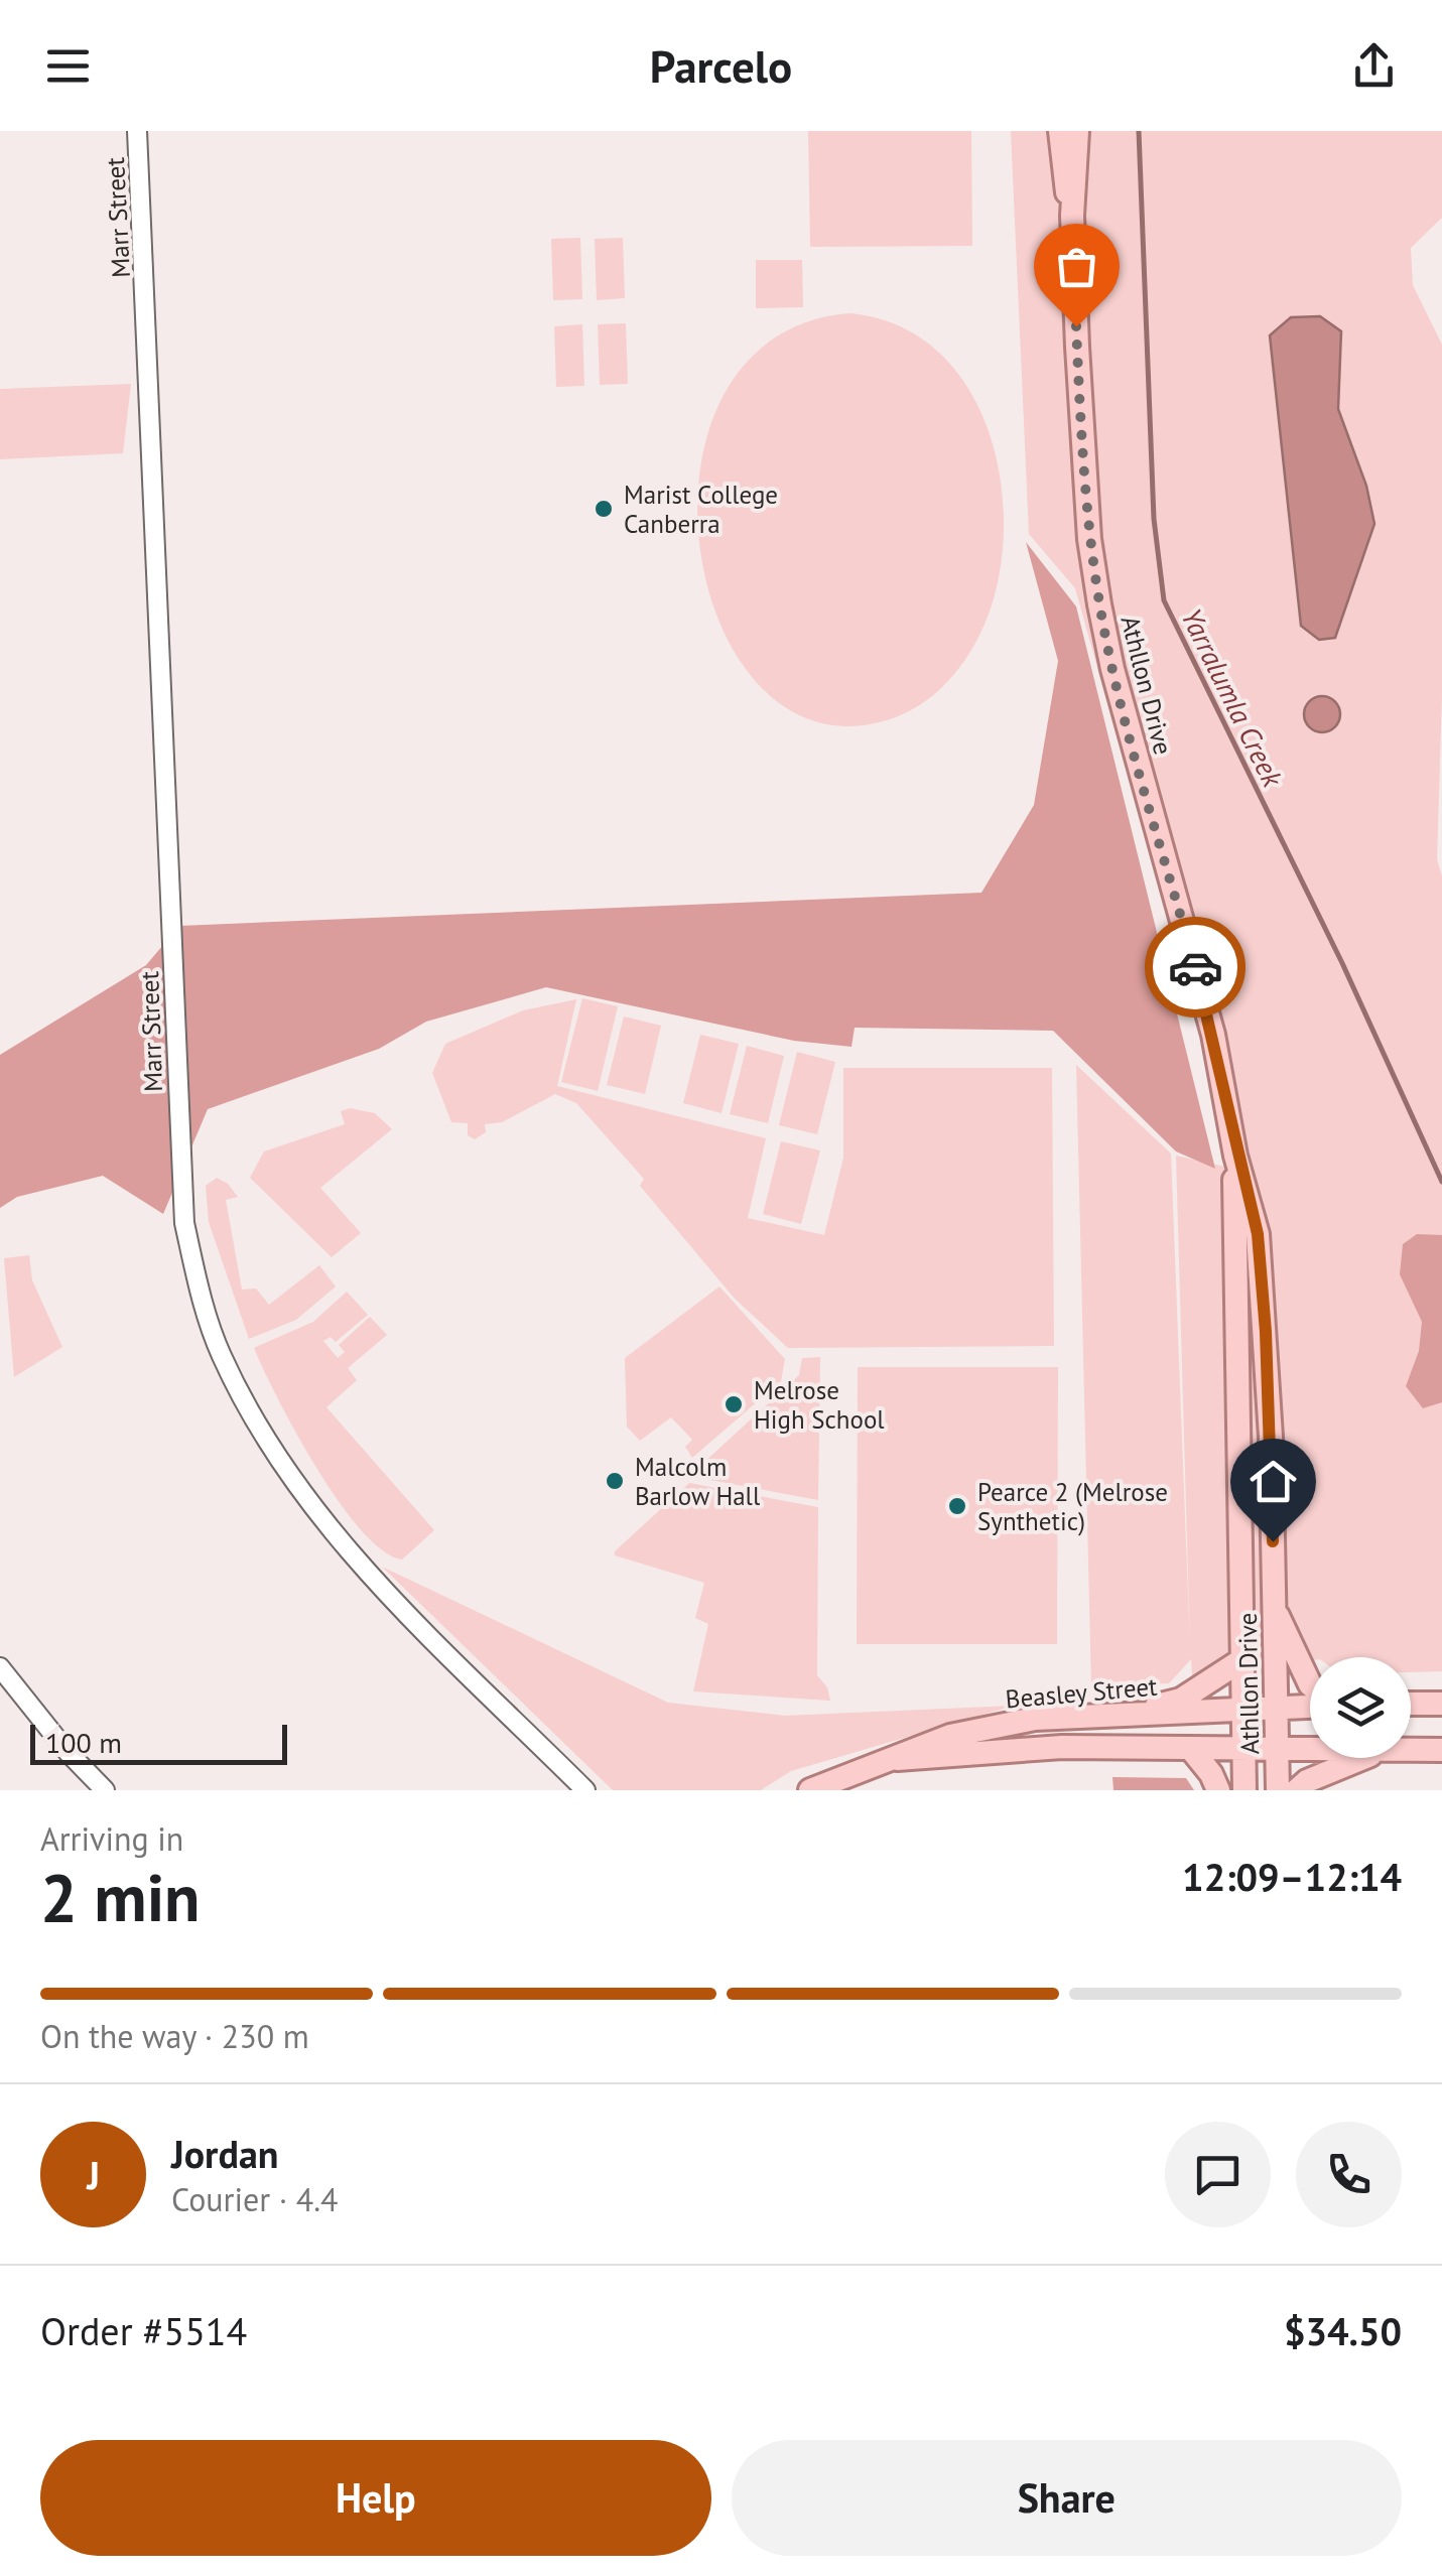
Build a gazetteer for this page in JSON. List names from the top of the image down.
{
  "streets": {
    "main road": ["Athllon Drive", "Beasley Street"],
    "street": ["Marr Street"]
  },
  "crossings": [
    ["Athllon Drive", "Beasley Street"]
  ],
  "water": ["Yarralumla Creek"],
  "places": [
    "Marist College Canberra",
    "Melrose High School",
    "Malcolm Barlow Hall",
    "Pearce 2 (Melrose Synthetic)"
  ],
  "scale_bar": "100 m",
  "page": {
    "header": "Parcelo",
    "scale": "100 m",
    "heading": ["2 min", "Arriving in", "12:09–12:14"],
    "panel": [
      "Jordan",
      "Courier · 4.4",
      "Order #5514",
      "$34.50"
    ],
    "bar": "On the way · 230 m",
    "round": "J",
    "buttons": ["Help", "Share"]
  }
}
